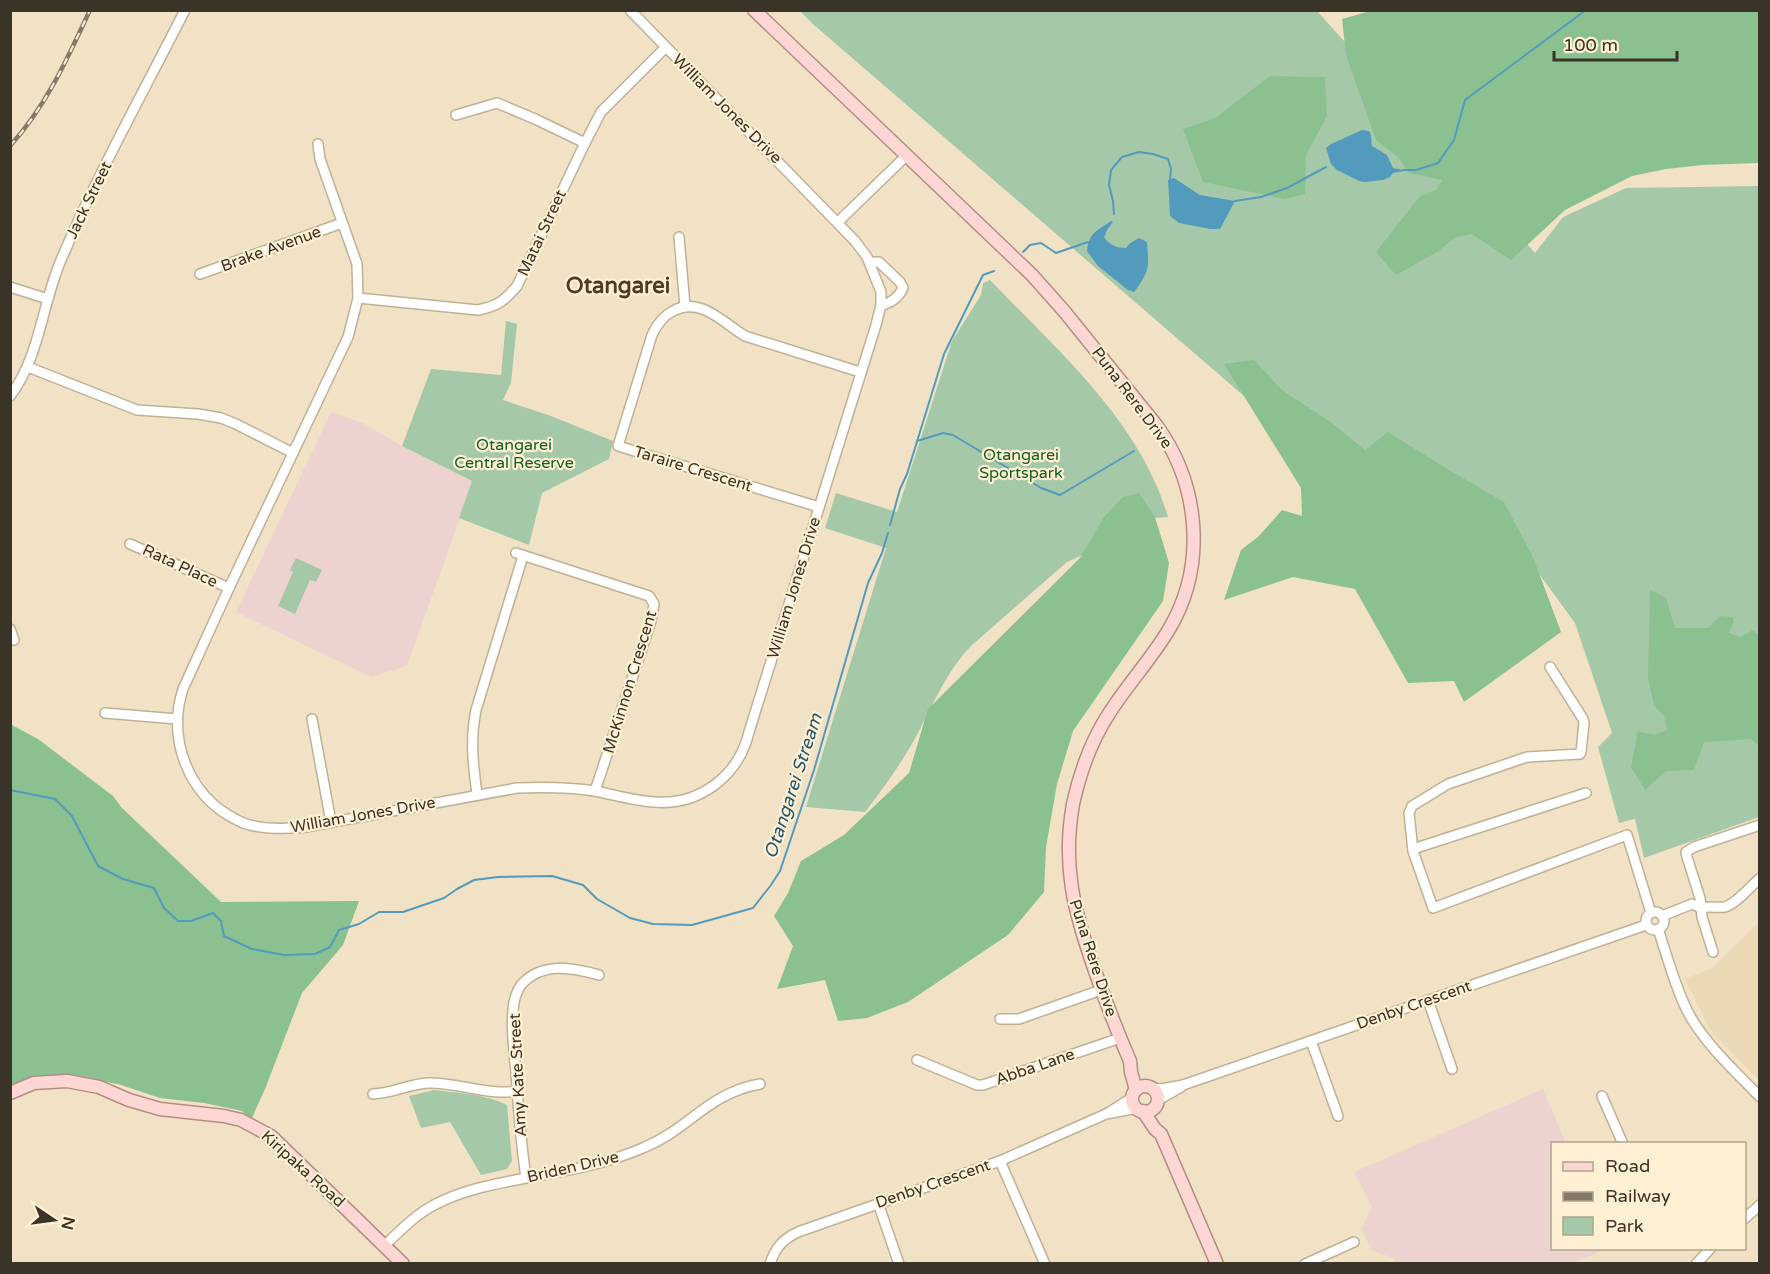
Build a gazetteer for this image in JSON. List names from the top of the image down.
{
  "streets": {
    "main road": ["Puna Rere Drive", "Kiripaka Road"],
    "street": [
      "William Jones Drive",
      "Jack Street",
      "Matai Street",
      "Brake Avenue",
      "Taraire Crescent",
      "Rata Place",
      "McKinnon Crescent",
      "Denby Crescent",
      "Abba Lane",
      "Amy Kate Street",
      "Briden Drive"
    ]
  },
  "crossings": [
    ["William Jones Drive", "Matai Street"],
    ["William Jones Drive", "Brake Avenue"],
    ["William Jones Drive", "Taraire Crescent"],
    ["William Jones Drive", "Rata Place"],
    ["William Jones Drive", "McKinnon Crescent"],
    ["Puna Rere Drive", "Denby Crescent"],
    ["Puna Rere Drive", "Abba Lane"],
    ["Amy Kate Street", "Briden Drive"],
    ["Briden Drive", "Kiripaka Road"]
  ],
  "districts": ["Otangarei"],
  "water": ["Otangarei Stream"],
  "parks": ["Otangarei Central Reserve", "Otangarei Sportspark"],
  "legend": ["Road", "Railway", "Park"],
  "scale_bar": "100 m",
  "north": "right"
}
